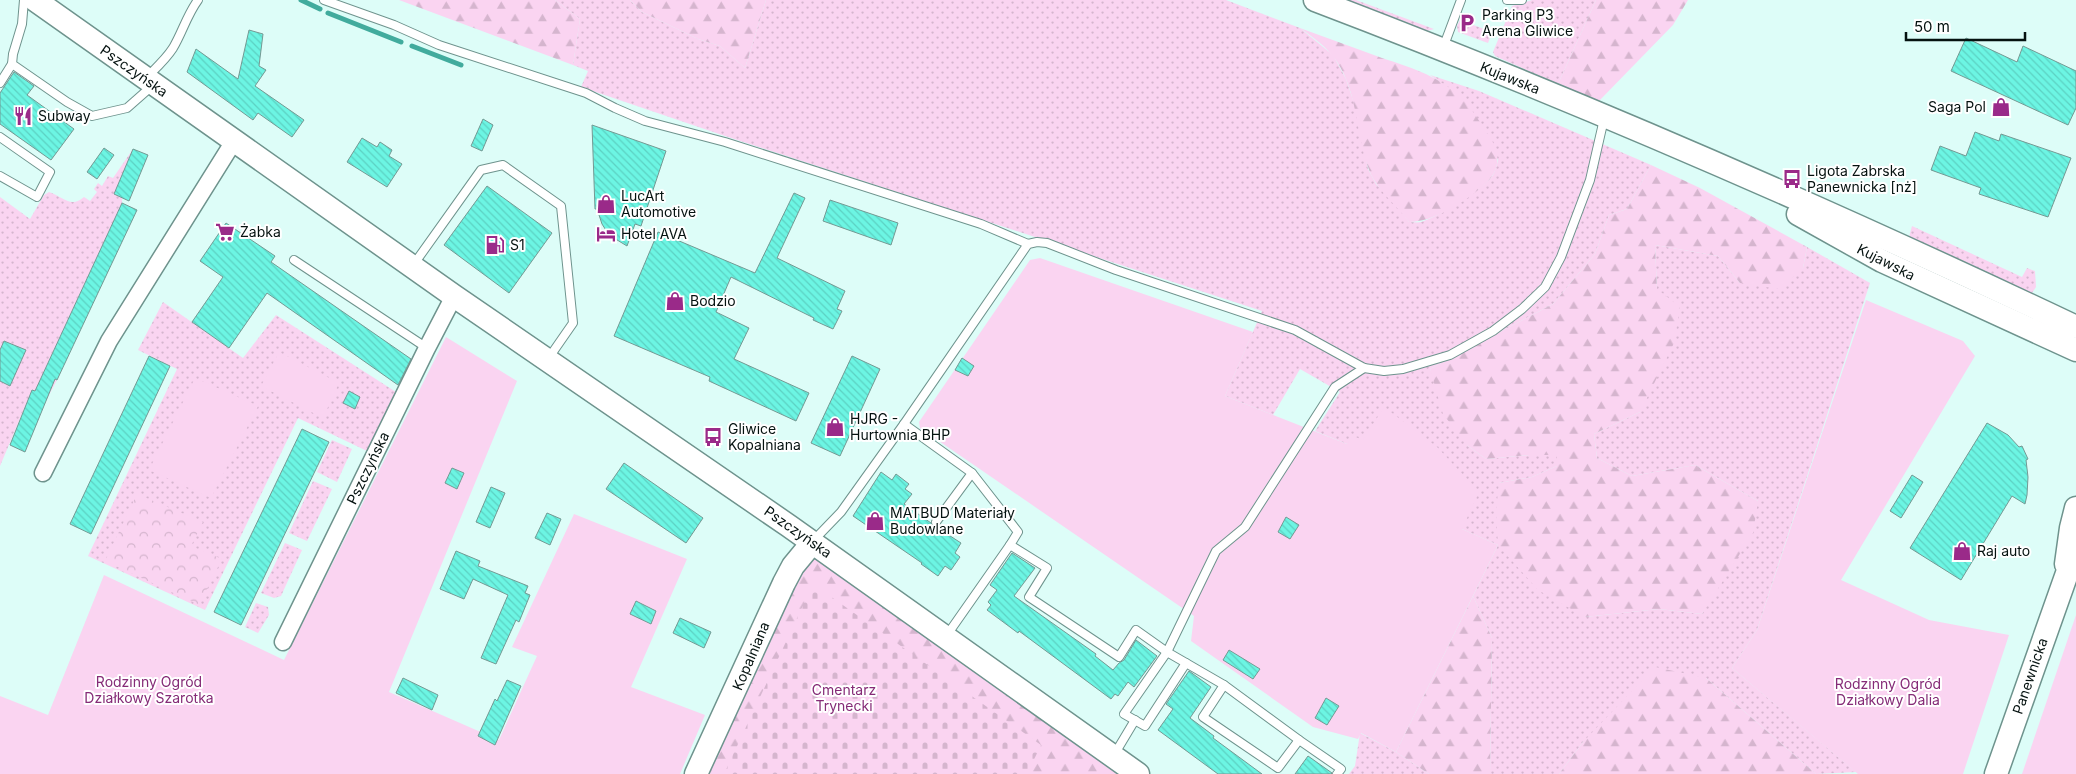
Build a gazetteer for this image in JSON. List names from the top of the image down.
{
  "streets": {
    "street": [
      "Pszczyńska",
      "Kujawska",
      "Kopalniana",
      "Panewnicka"
    ]
  },
  "crossings": [
    ["Pszczyńska", "Kopalniana"]
  ],
  "parks": ["Rodzinny Ogród Działkowy Szarotka", "Rodzinny Ogród Działkowy Dalia", "Cmentarz Trynecki"],
  "places": {
    "parking": ["Parking P3 Arena Gliwice"],
    "shop": [
      "Saga Pol",
      "LucArt Automotive",
      "Bodzio",
      "HJRG - Hurtownia BHP",
      "MATBUD Materiały Budowlane",
      "Raj auto"
    ],
    "restaurant": ["Subway"],
    "bus stop": ["Ligota Zabrska Panewnicka [nż]", "Gliwice Kopalniana"],
    "supermarket": ["Żabka"],
    "hotel": ["Hotel AVA"],
    "fuel station": ["S1"]
  },
  "scale_bar": "50 m"
}
